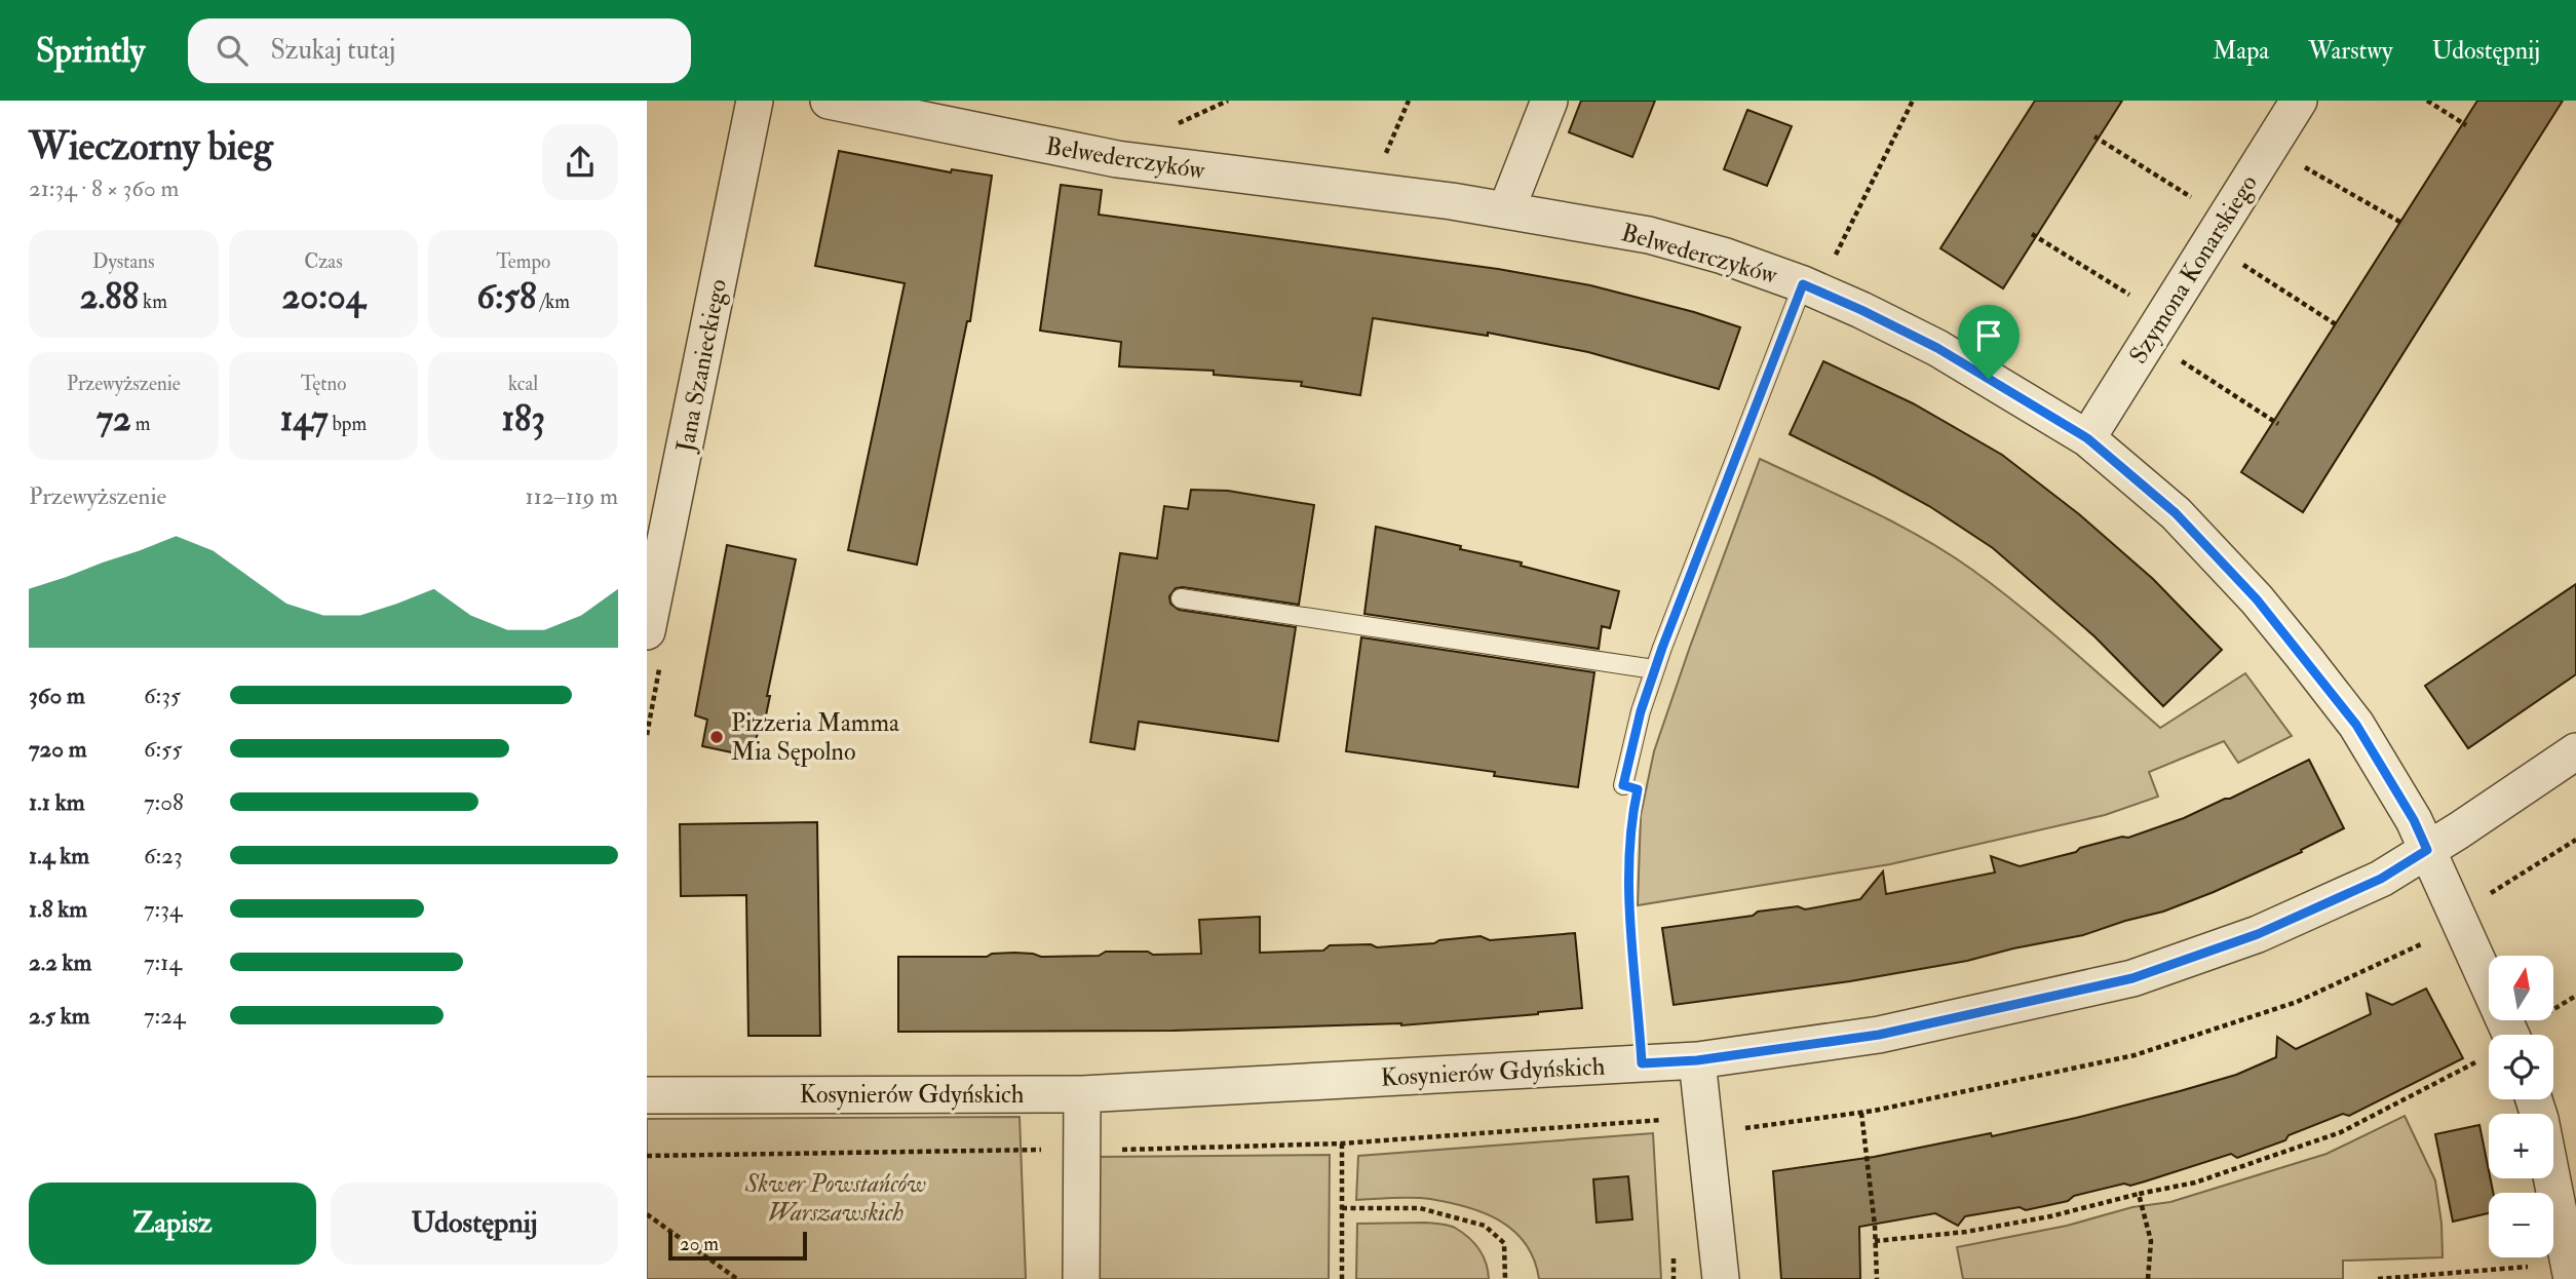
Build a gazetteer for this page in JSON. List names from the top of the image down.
{
  "streets": {
    "street": [
      "Belwederczyków",
      "Szymona Konarskiego",
      "Jana Szanieckiego",
      "Kosynierów Gdyńskich"
    ]
  },
  "crossings": [
    ["Belwederczyków", "Szymona Konarskiego"],
    ["Belwederczyków", "Kosynierów Gdyńskich"]
  ],
  "parks": ["Skwer Powstańców Warszawskich"],
  "places": ["Pizzeria Mamma Mia Sępolno"],
  "scale_bar": "20 m",
  "north": "top",
  "page": {
    "header": "Sprintly",
    "search": "Szukaj tutaj",
    "nav": ["Mapa", "Warstwy", "Udostępnij"],
    "heading": ["Wieczorny bieg", "21:34 · 8 × 360 m"],
    "stats": [
      ["Dystans", "2.88 km"],
      ["Czas", "20:04"],
      ["Tempo", "6:58 /km"],
      ["Przewyższenie", "72 m"],
      ["Tętno", "147 bpm"],
      ["kcal", "183"]
    ],
    "chart": ["Przewyższenie", "112–119 m"],
    "list": [
      {
        "name": "360 m",
        "note": "6:35"
      },
      {
        "name": "720 m",
        "note": "6:55"
      },
      {
        "name": "1.1 km",
        "note": "7:08"
      },
      {
        "name": "1.4 km",
        "note": "6:23"
      },
      {
        "name": "1.8 km",
        "note": "7:34"
      },
      {
        "name": "2.2 km",
        "note": "7:14"
      },
      {
        "name": "2.5 km",
        "note": "7:24"
      }
    ],
    "map_buttons": ["+", "−"],
    "buttons": ["Zapisz", "Udostępnij"],
    "scale": "20 m"
  }
}
